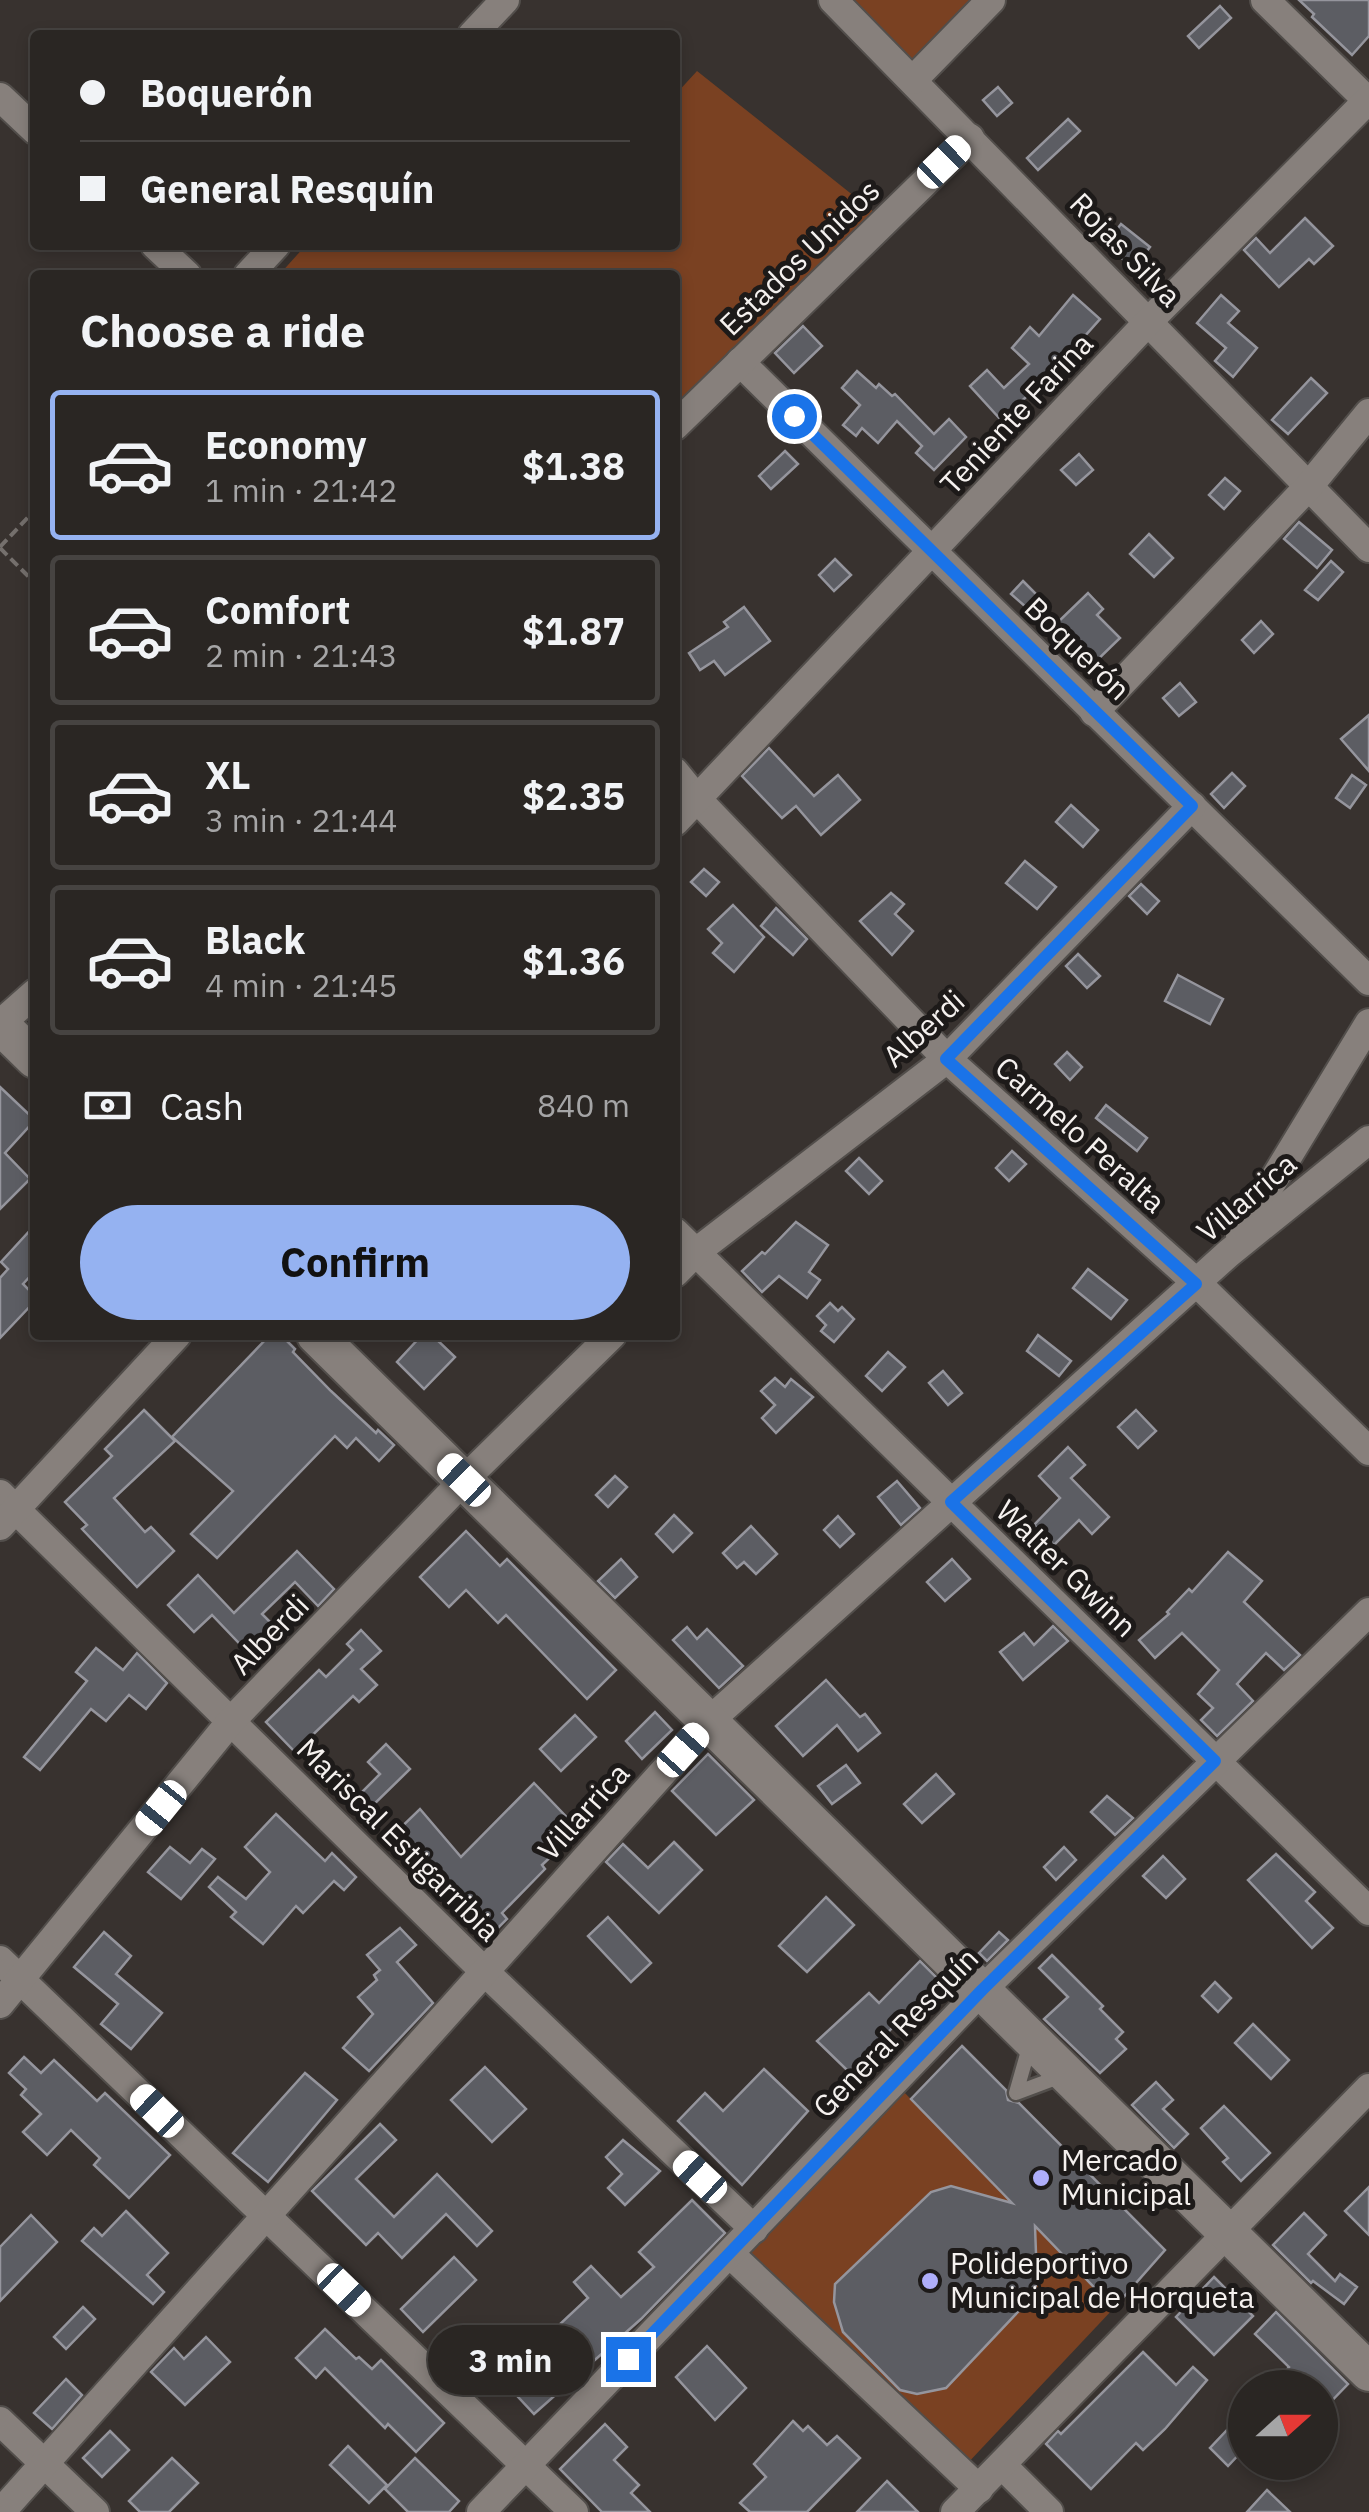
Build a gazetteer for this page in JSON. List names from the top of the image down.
{
  "streets": {
    "street": [
      "Rojas Silva",
      "Estados Unidos",
      "Teniente Farina",
      "Boquerón",
      "Alberdi",
      "Carmelo Peralta",
      "Villarrica",
      "Walter Gwinn",
      "Mariscal Estigarribia",
      "General Resquín"
    ]
  },
  "crossings": [
    ["Rojas Silva", "Estados Unidos"],
    ["Rojas Silva", "Teniente Farina"],
    ["Estados Unidos", "Boquerón"],
    ["Teniente Farina", "Boquerón"],
    ["Teniente Farina", "Carmelo Peralta"],
    ["Boquerón", "Alberdi"],
    ["Alberdi", "Carmelo Peralta"],
    ["Alberdi", "Walter Gwinn"],
    ["Alberdi", "Mariscal Estigarribia"],
    ["Carmelo Peralta", "Villarrica"],
    ["Villarrica", "Walter Gwinn"],
    ["Villarrica", "Mariscal Estigarribia"],
    ["Walter Gwinn", "General Resquín"],
    ["Mariscal Estigarribia", "General Resquín"]
  ],
  "places": ["Mercado Municipal", "Polideportivo Municipal de Horqueta"],
  "north": "right",
  "page": {
    "banner": ["Boquerón", "General Resquín"],
    "heading": "Choose a ride",
    "list": [
      {
        "name": "Economy",
        "note": "1 min · 21:42",
        "value": "$1.38"
      },
      {
        "name": "Comfort",
        "note": "2 min · 21:43",
        "value": "$1.87"
      },
      {
        "name": "XL",
        "note": "3 min · 21:44",
        "value": "$2.35"
      },
      {
        "name": "Black",
        "note": "4 min · 21:45",
        "value": "$1.36"
      }
    ],
    "pay": ["Cash", "840 m"],
    "buttons": "Confirm",
    "bubble": "3 min"
  }
}
